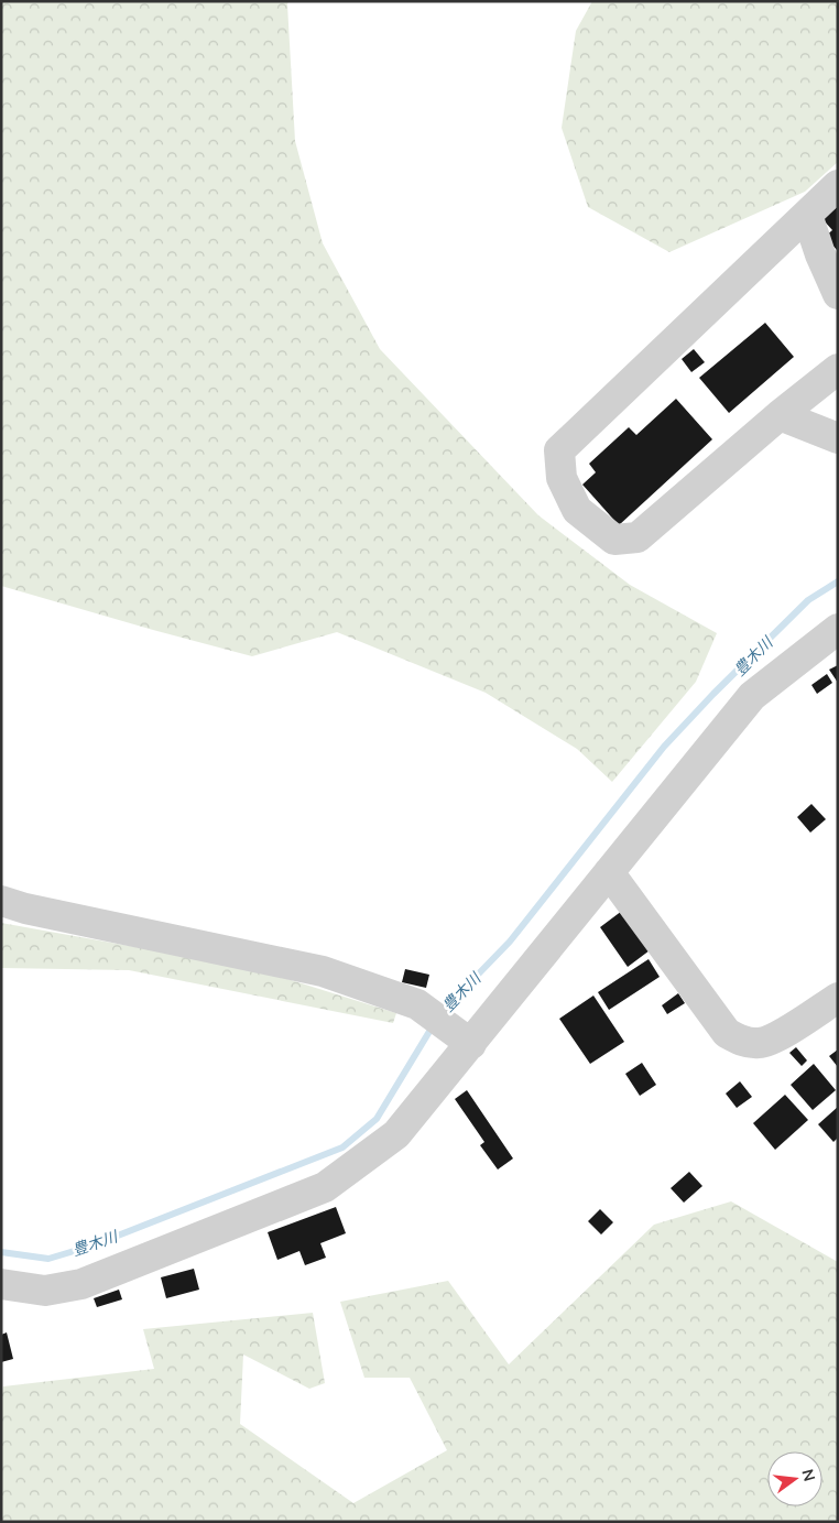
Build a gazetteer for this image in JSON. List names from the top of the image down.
{
  "water": ["豊木川"],
  "north": "right"
}
